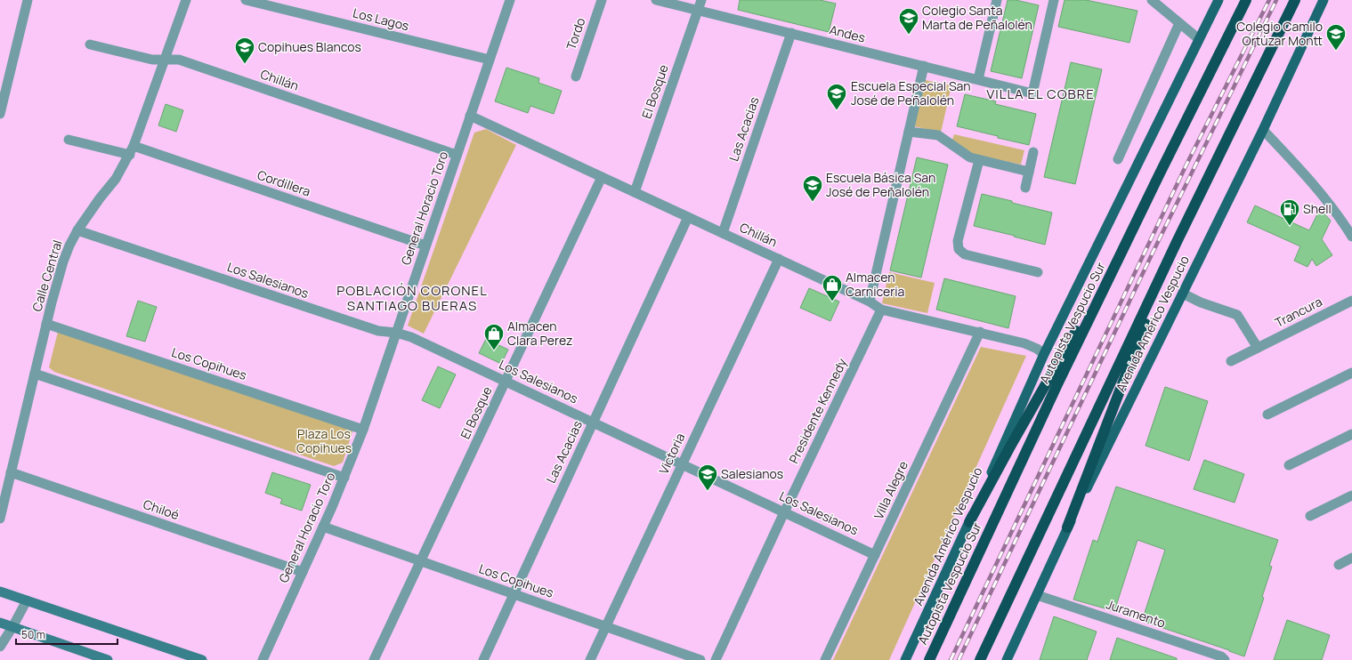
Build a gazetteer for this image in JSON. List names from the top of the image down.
{
  "streets": {
    "highway": ["Autopista Vespucio Sur"],
    "main road": ["Avenida Américo Vespucio"],
    "street": [
      "Los Lagos",
      "Tordo",
      "Andes",
      "Chillán",
      "El Bosque",
      "Las Acacias",
      "Cordillera",
      "General Horacio Toro",
      "Calle Central",
      "Los Salesianos",
      "Trancura",
      "Los Copihues",
      "Presidente Kennedy",
      "Victoria",
      "Villa Alegre",
      "Chiloé",
      "Juramento"
    ]
  },
  "crossings": [
    ["Los Lagos", "General Horacio Toro"],
    ["Andes", "El Bosque"],
    ["Andes", "Las Acacias"],
    ["Chillán", "El Bosque"],
    ["Chillán", "Las Acacias"],
    ["Chillán", "General Horacio Toro"],
    ["Chillán", "Calle Central"],
    ["Chillán", "Avenida Américo Vespucio"],
    ["Chillán", "Presidente Kennedy"],
    ["Chillán", "Victoria"],
    ["Chillán", "Villa Alegre"],
    ["El Bosque", "Los Salesianos"],
    ["El Bosque", "Los Copihues"],
    ["Las Acacias", "Los Salesianos"],
    ["Las Acacias", "Los Copihues"],
    ["Cordillera", "General Horacio Toro"],
    ["Cordillera", "Calle Central"],
    ["General Horacio Toro", "Los Salesianos"],
    ["General Horacio Toro", "Los Copihues"],
    ["General Horacio Toro", "Chiloé"],
    ["Calle Central", "Los Salesianos"],
    ["Calle Central", "Los Copihues"],
    ["Calle Central", "Chiloé"],
    ["Los Salesianos", "Presidente Kennedy"],
    ["Los Salesianos", "Victoria"],
    ["Los Salesianos", "Villa Alegre"],
    ["Avenida Américo Vespucio", "Juramento"],
    ["Los Copihues", "Victoria"]
  ],
  "districts": ["VILLA EL COBRE", "POBLACIÓN CORONEL SANTIAGO BUERAS"],
  "parks": ["Plaza Los Copihues"],
  "places": {
    "school or university": [
      "Colegio Santa Marta de Peñalolén",
      "Colegio Camilo Ortúzar Montt",
      "Copihues Blancos",
      "Escuela Especial San José de Peñalolén",
      "Escuela Básica San José de Peñalolén",
      "Salesianos"
    ],
    "fuel station": ["Shell"],
    "shop": ["Almacen Carniceria", "Almacen Clara Perez"]
  },
  "scale_bar": "50 m"
}
